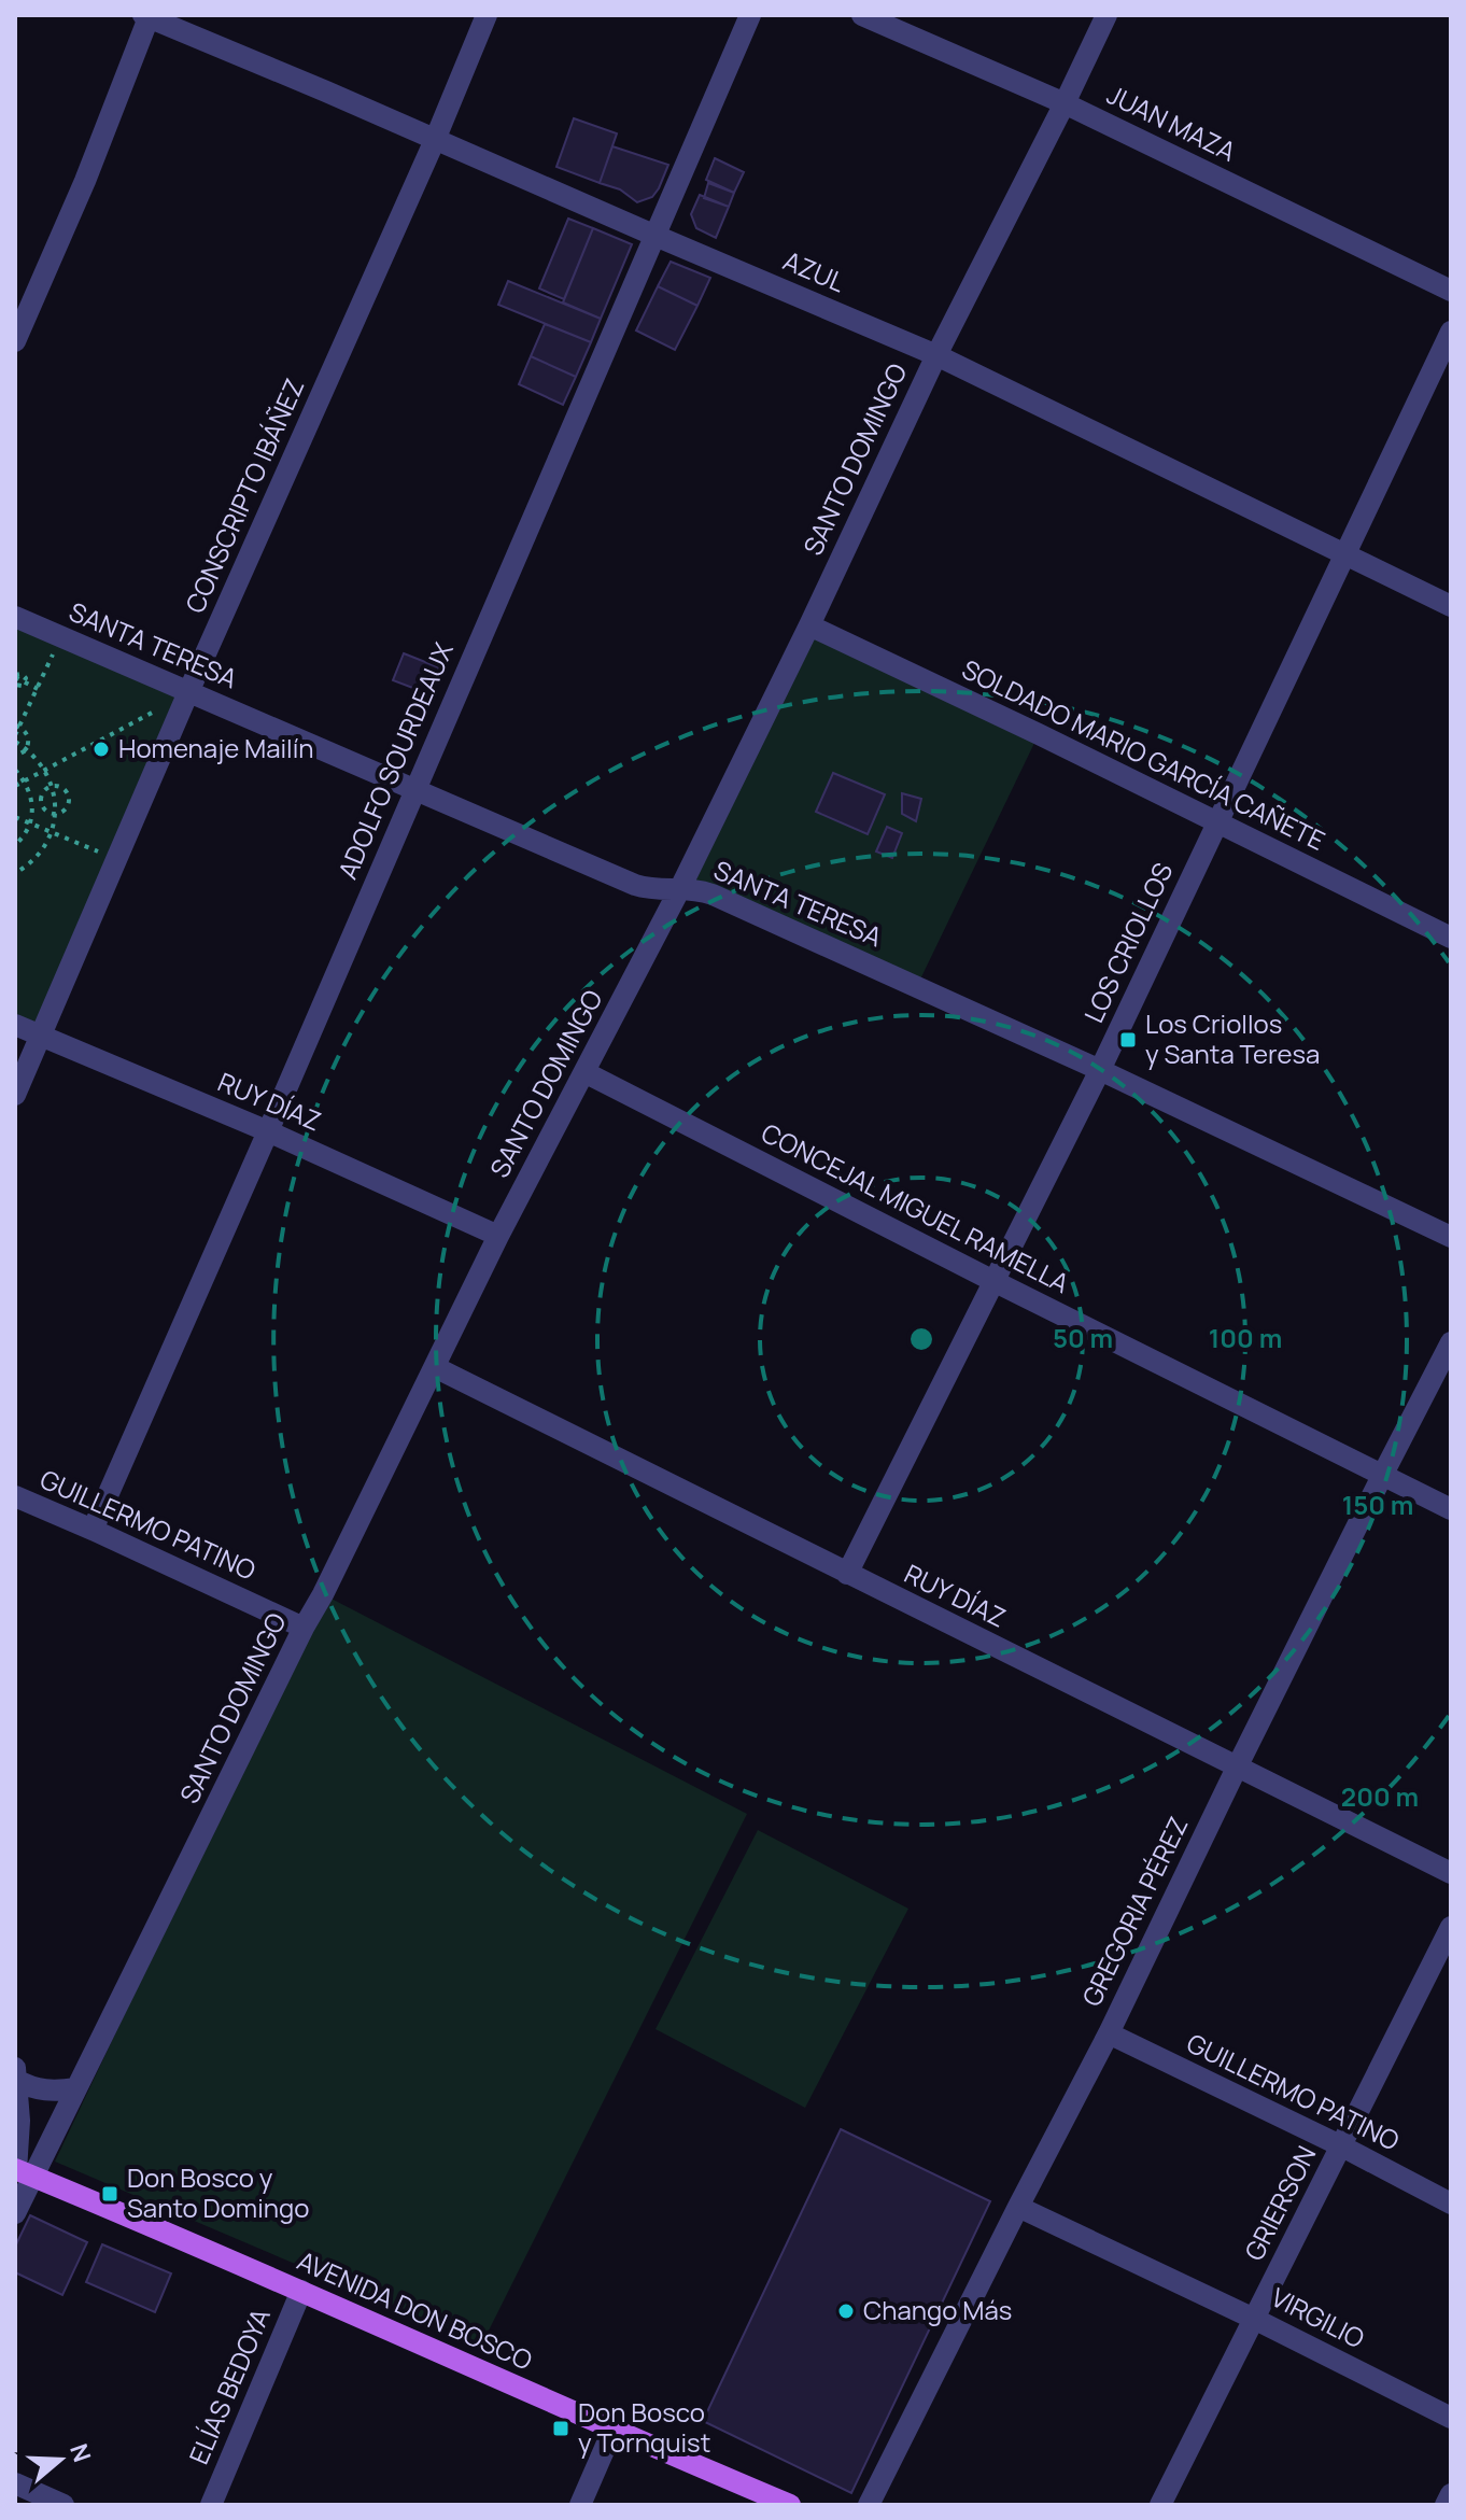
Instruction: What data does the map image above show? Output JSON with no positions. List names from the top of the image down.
{
  "streets": {
    "main road": ["AVENIDA DON BOSCO"],
    "street": [
      "JUAN MAZA",
      "AZUL",
      "SANTO DOMINGO",
      "CONSCRIPTO IBÁÑEZ",
      "SANTA TERESA",
      "SOLDADO MARIO GARCÍA CAÑETE",
      "ADOLFO SOURDEAUX",
      "LOS CRIOLLOS",
      "RUY DÍAZ",
      "CONCEJAL MIGUEL RAMELLA",
      "GUILLERMO PATINO",
      "GREGORIA PÉREZ",
      "GRIERSON",
      "VIRGILIO",
      "ELÍAS BEDOYA"
    ]
  },
  "crossings": [
    ["JUAN MAZA", "SANTO DOMINGO"],
    ["AZUL", "SANTO DOMINGO"],
    ["AZUL", "CONSCRIPTO IBÁÑEZ"],
    ["AZUL", "ADOLFO SOURDEAUX"],
    ["AZUL", "LOS CRIOLLOS"],
    ["SANTO DOMINGO", "SANTA TERESA"],
    ["SANTO DOMINGO", "SOLDADO MARIO GARCÍA CAÑETE"],
    ["SANTO DOMINGO", "RUY DÍAZ"],
    ["SANTO DOMINGO", "CONCEJAL MIGUEL RAMELLA"],
    ["SANTO DOMINGO", "GUILLERMO PATINO"],
    ["SANTO DOMINGO", "AVENIDA DON BOSCO"],
    ["CONSCRIPTO IBÁÑEZ", "SANTA TERESA"],
    ["CONSCRIPTO IBÁÑEZ", "RUY DÍAZ"],
    ["SANTA TERESA", "ADOLFO SOURDEAUX"],
    ["SANTA TERESA", "LOS CRIOLLOS"],
    ["SOLDADO MARIO GARCÍA CAÑETE", "LOS CRIOLLOS"],
    ["ADOLFO SOURDEAUX", "RUY DÍAZ"],
    ["ADOLFO SOURDEAUX", "GUILLERMO PATINO"],
    ["LOS CRIOLLOS", "RUY DÍAZ"],
    ["LOS CRIOLLOS", "CONCEJAL MIGUEL RAMELLA"],
    ["RUY DÍAZ", "GREGORIA PÉREZ"],
    ["CONCEJAL MIGUEL RAMELLA", "GREGORIA PÉREZ"],
    ["GUILLERMO PATINO", "GREGORIA PÉREZ"],
    ["GUILLERMO PATINO", "GRIERSON"],
    ["GREGORIA PÉREZ", "VIRGILIO"],
    ["GRIERSON", "VIRGILIO"],
    ["AVENIDA DON BOSCO", "ELÍAS BEDOYA"]
  ],
  "places": {
    "other": ["Homenaje Mailín", "Chango Más"],
    "transit": ["Los Criollos y Santa Teresa", "Don Bosco y Santo Domingo", "Don Bosco y Tornquist"]
  },
  "north": "right",
  "rings": [
    "50 m",
    "100 m",
    "150 m",
    "200 m"
  ]
}
